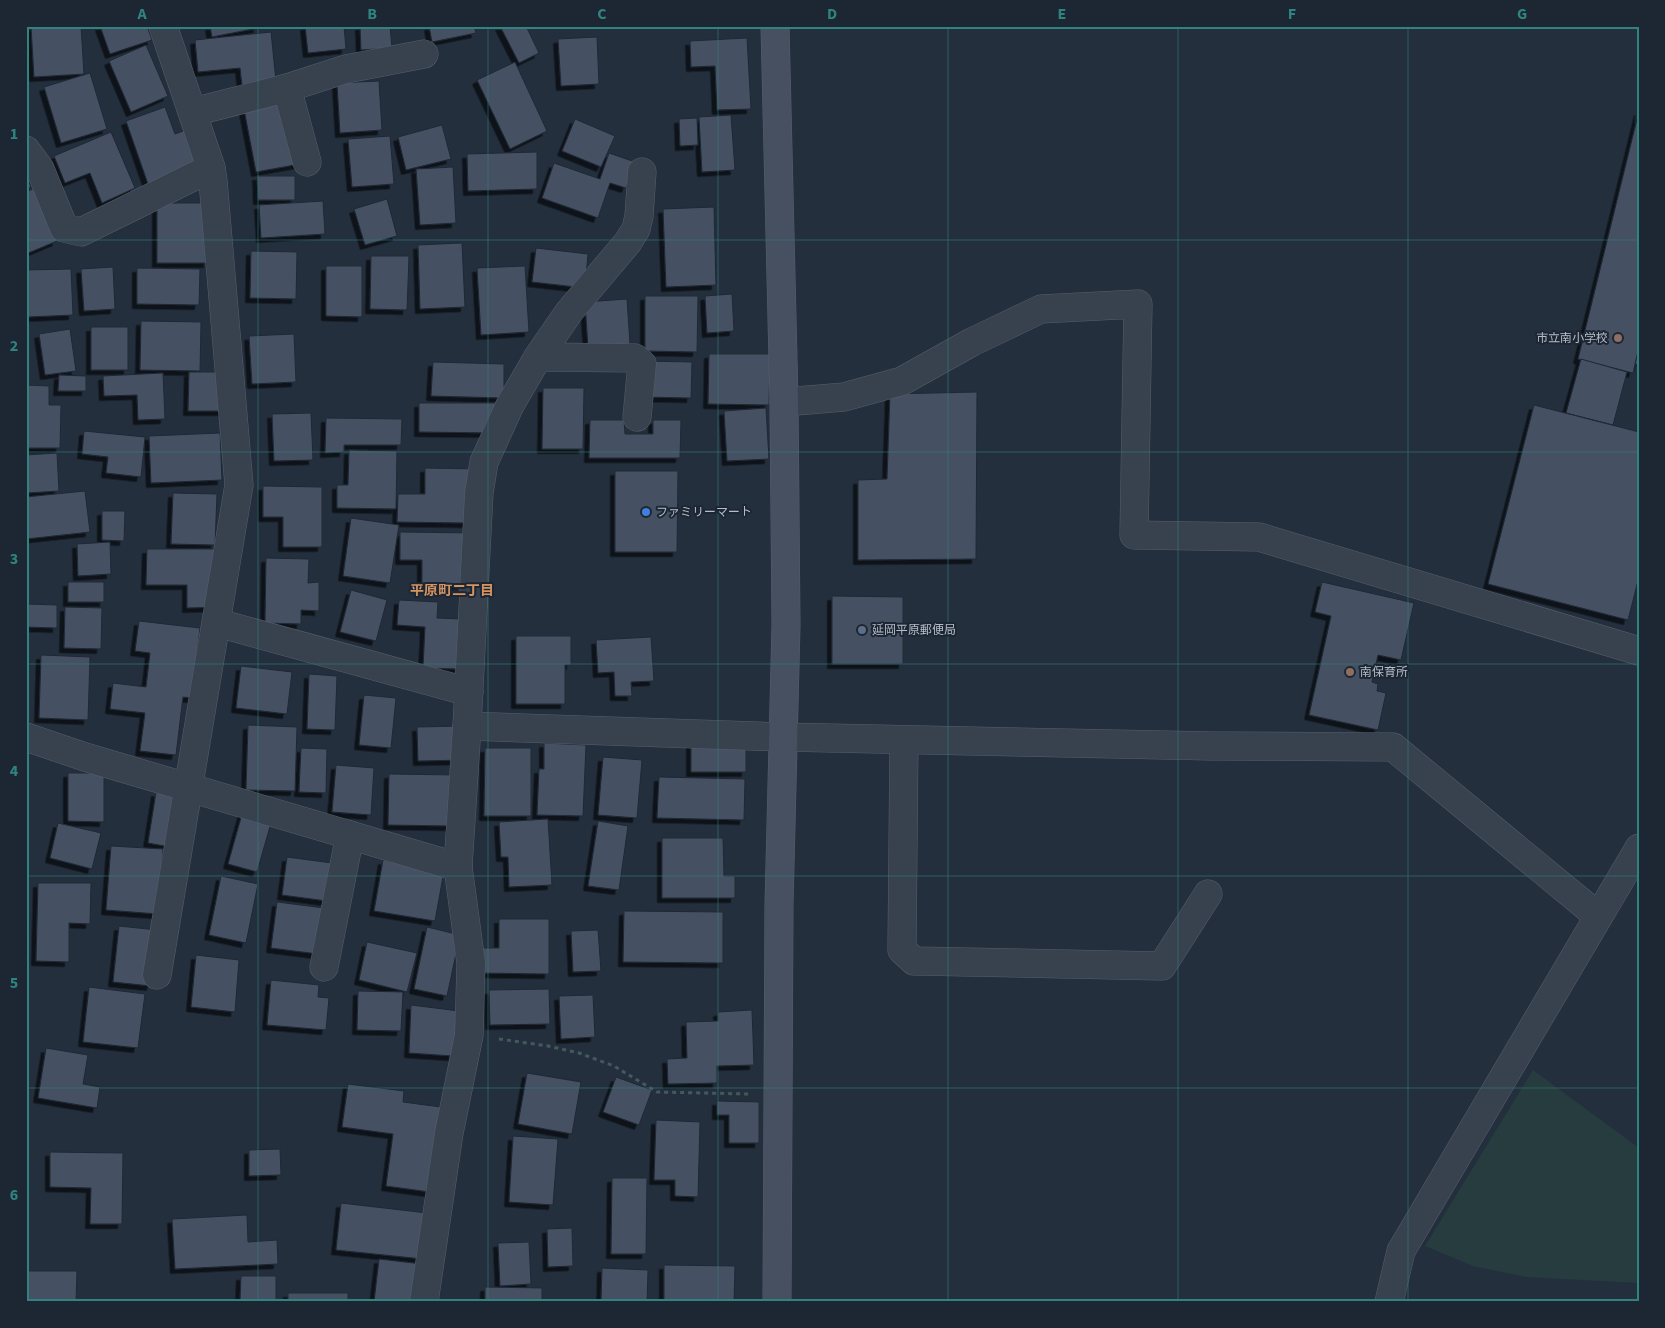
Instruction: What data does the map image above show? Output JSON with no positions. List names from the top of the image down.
{
  "districts": ["平原町二丁目"],
  "places": [
    "市立南小学校",
    "ファミリーマート",
    "延岡平原郵便局",
    "南保育所"
  ],
  "grid": {
    "columns": [
      "A",
      "B",
      "C",
      "D",
      "E",
      "F",
      "G"
    ],
    "rows": [
      "1",
      "2",
      "3",
      "4",
      "5",
      "6"
    ]
  }
}
